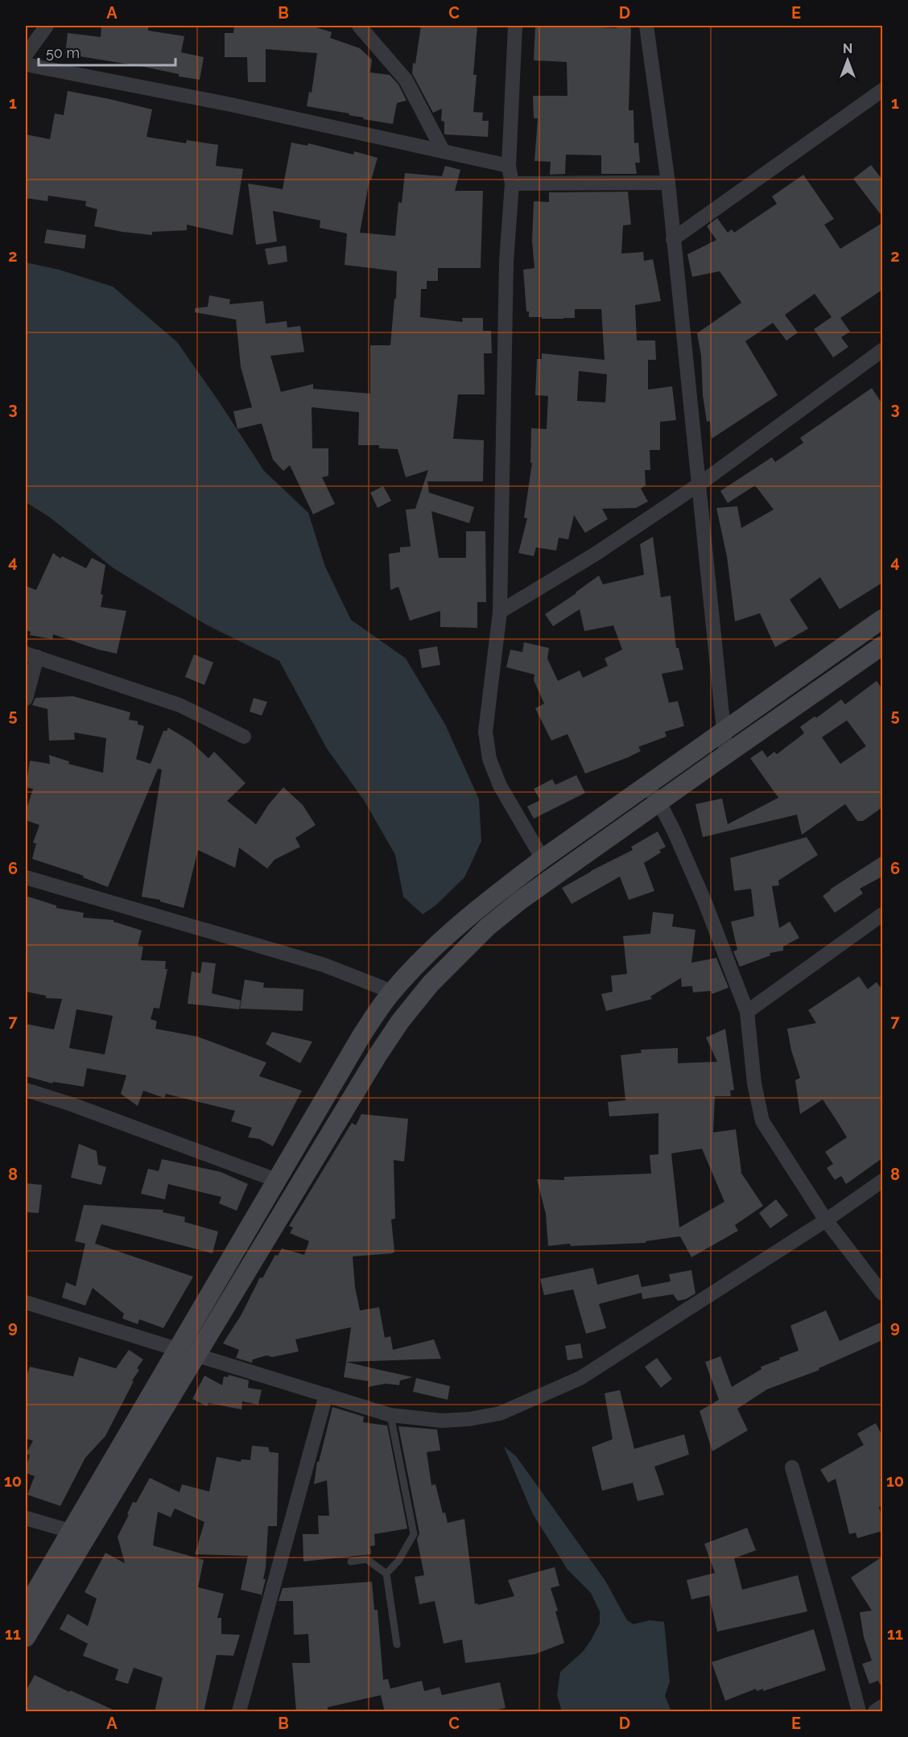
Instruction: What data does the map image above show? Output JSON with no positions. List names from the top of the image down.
{
  "scale_bar": "50 m",
  "north": "top",
  "grid": {
    "columns": [
      "A",
      "B",
      "C",
      "D",
      "E"
    ],
    "rows": [
      "1",
      "2",
      "3",
      "4",
      "5",
      "6",
      "7",
      "8",
      "9",
      "10",
      "11"
    ]
  }
}
